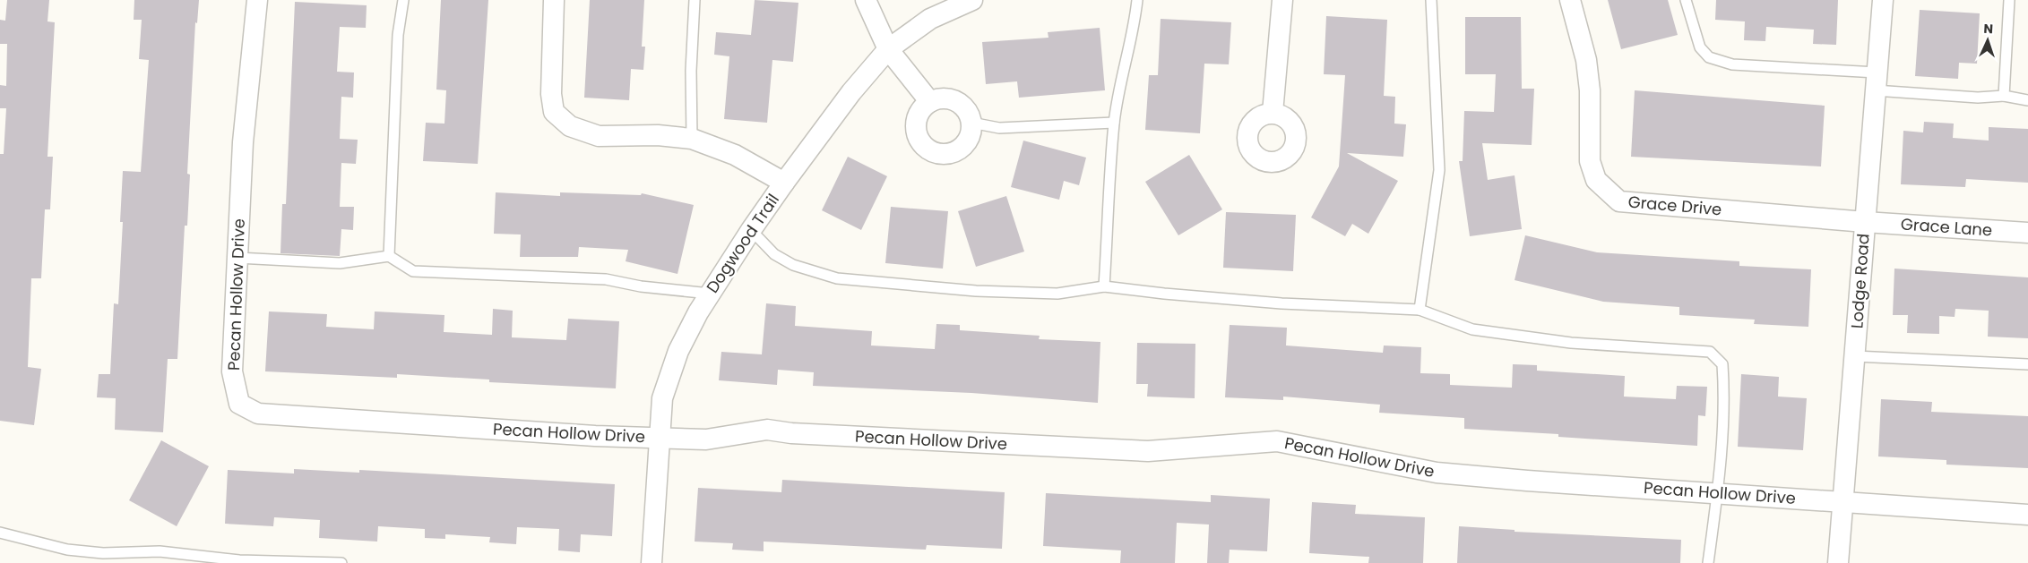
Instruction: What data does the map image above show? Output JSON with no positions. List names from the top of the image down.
{
  "streets": {
    "street": [
      "Grace Drive",
      "Grace Lane",
      "Dogwood Trail",
      "Lodge Road",
      "Pecan Hollow Drive"
    ]
  },
  "crossings": [
    ["Grace Drive", "Grace Lane"],
    ["Grace Drive", "Lodge Road"],
    ["Grace Lane", "Lodge Road"],
    ["Dogwood Trail", "Pecan Hollow Drive"],
    ["Lodge Road", "Pecan Hollow Drive"]
  ],
  "north": "top"
}
